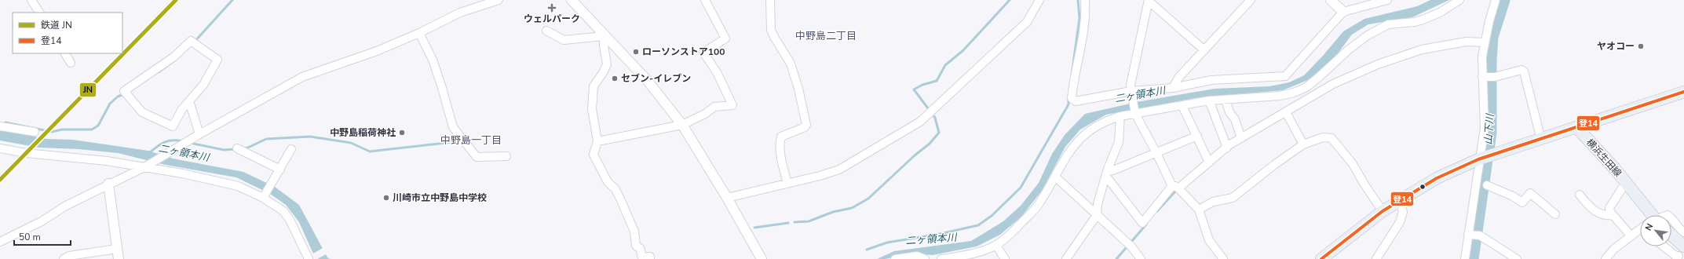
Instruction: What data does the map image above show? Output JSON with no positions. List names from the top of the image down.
{
  "streets": {
    "main road": ["横浜生田線"]
  },
  "districts": ["中野島二丁目", "中野島一丁目"],
  "water": ["二ヶ領本川", "山下川"],
  "places": {
    "health": ["ウェルパーク"],
    "other": [
      "ヤオコー",
      "ローソンストア100",
      "セブン-イレブン",
      "中野島稲荷神社",
      "川崎市立中野島中学校"
    ]
  },
  "lines": ["rail line JN", "transit line 登14"],
  "legend": ["鉄道 JN", "登14"],
  "scale_bar": "50 m",
  "north": "top left"
}
